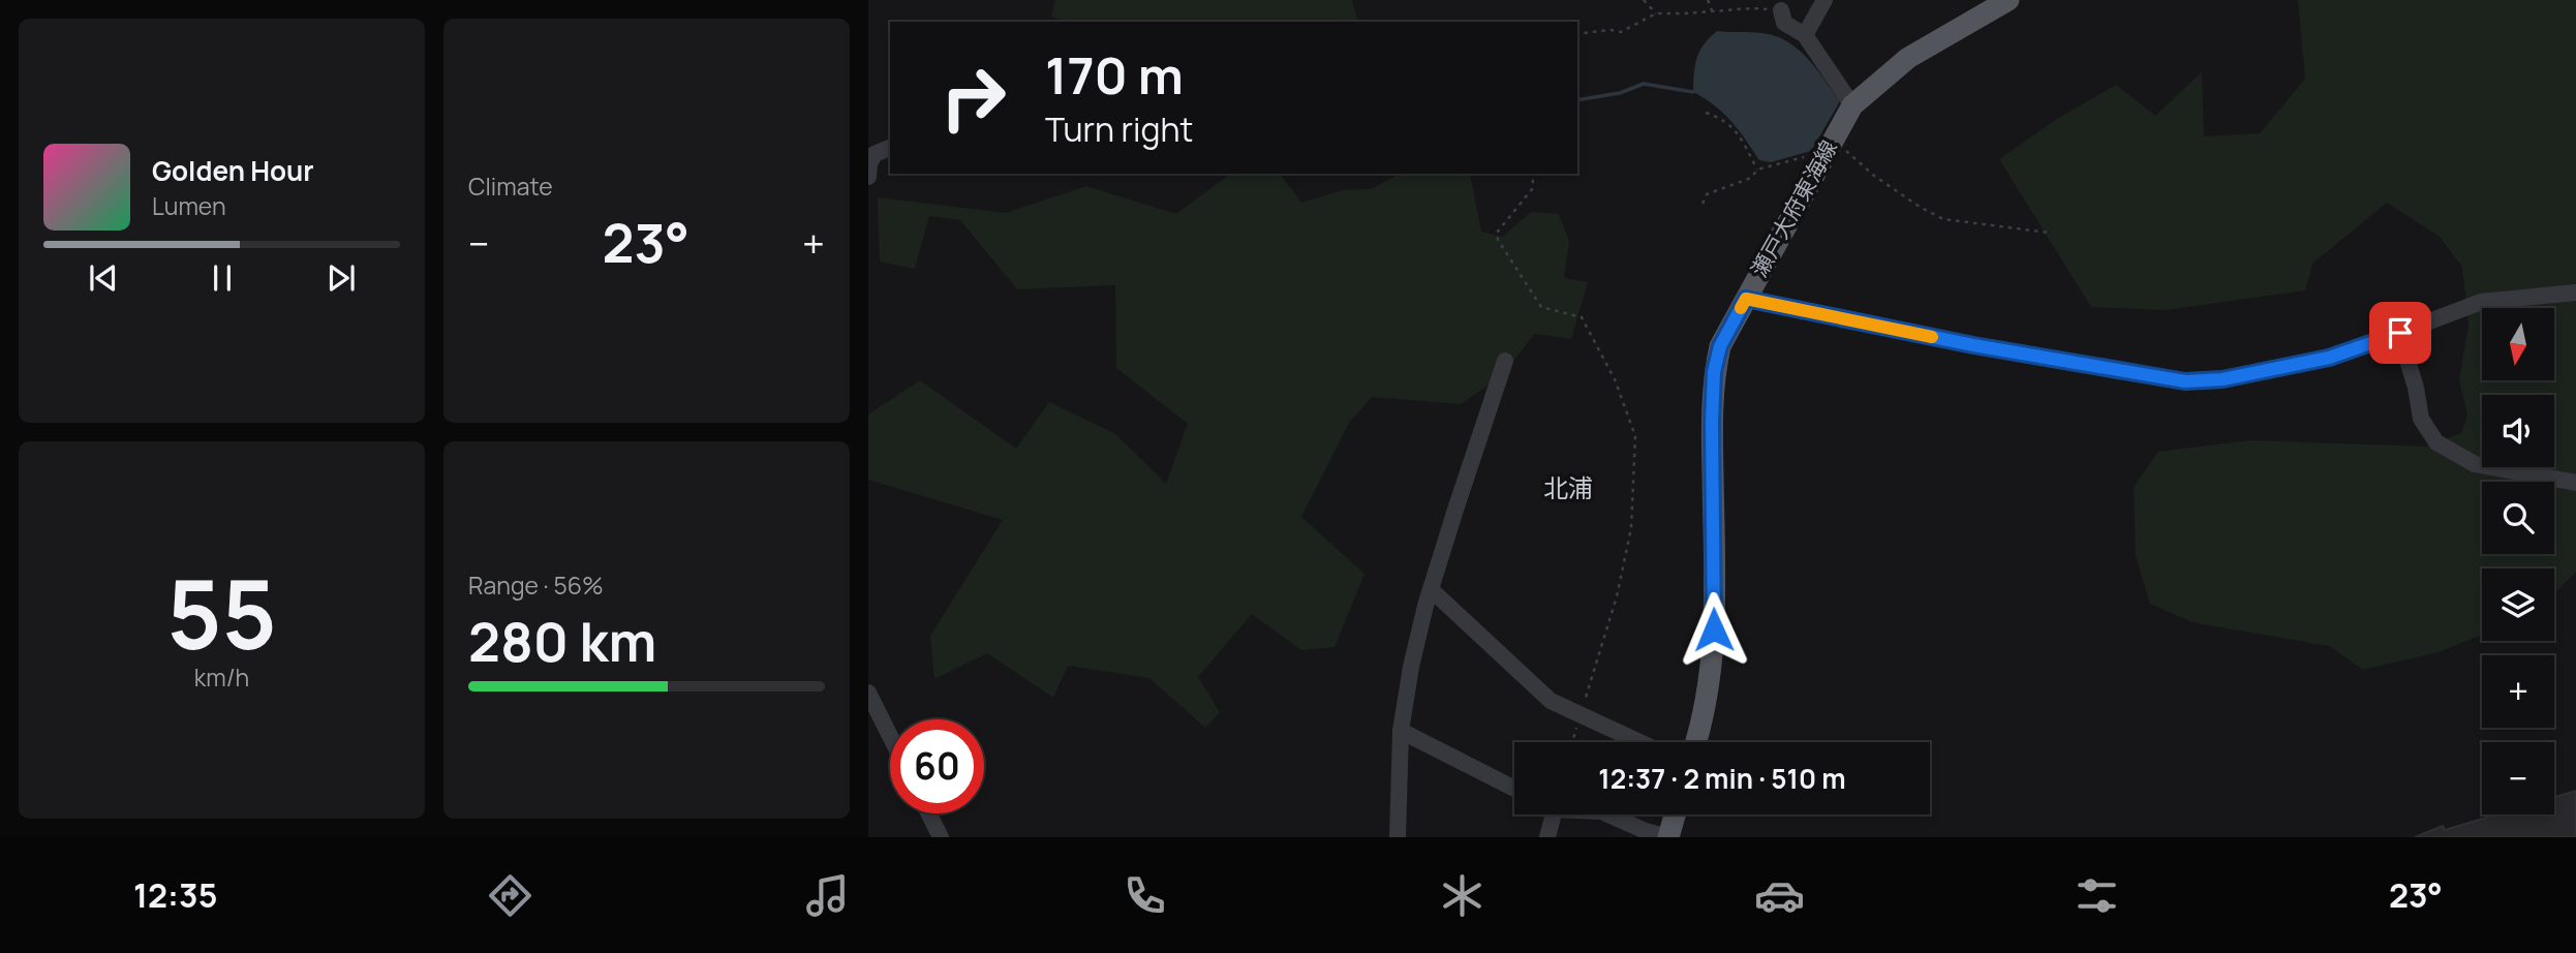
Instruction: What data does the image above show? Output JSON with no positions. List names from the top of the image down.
{
  "streets": {
    "main road": ["瀬戸大府東海線"]
  },
  "districts": ["北浦"],
  "north": "bottom",
  "page": {
    "tile": [
      "Climate",
      ["55", "km/h"],
      ["Range · 56%", "280 km"]
    ],
    "turn": ["170 m", "Turn right"],
    "song": ["Golden Hour", "Lumen"],
    "heat": ["−", "23°", "+"],
    "map_buttons": ["+", "−"],
    "limit": "60",
    "trip": "12:37 · 2 min · 510 m",
    "tabs": ["12:35", "23°"]
  }
}
